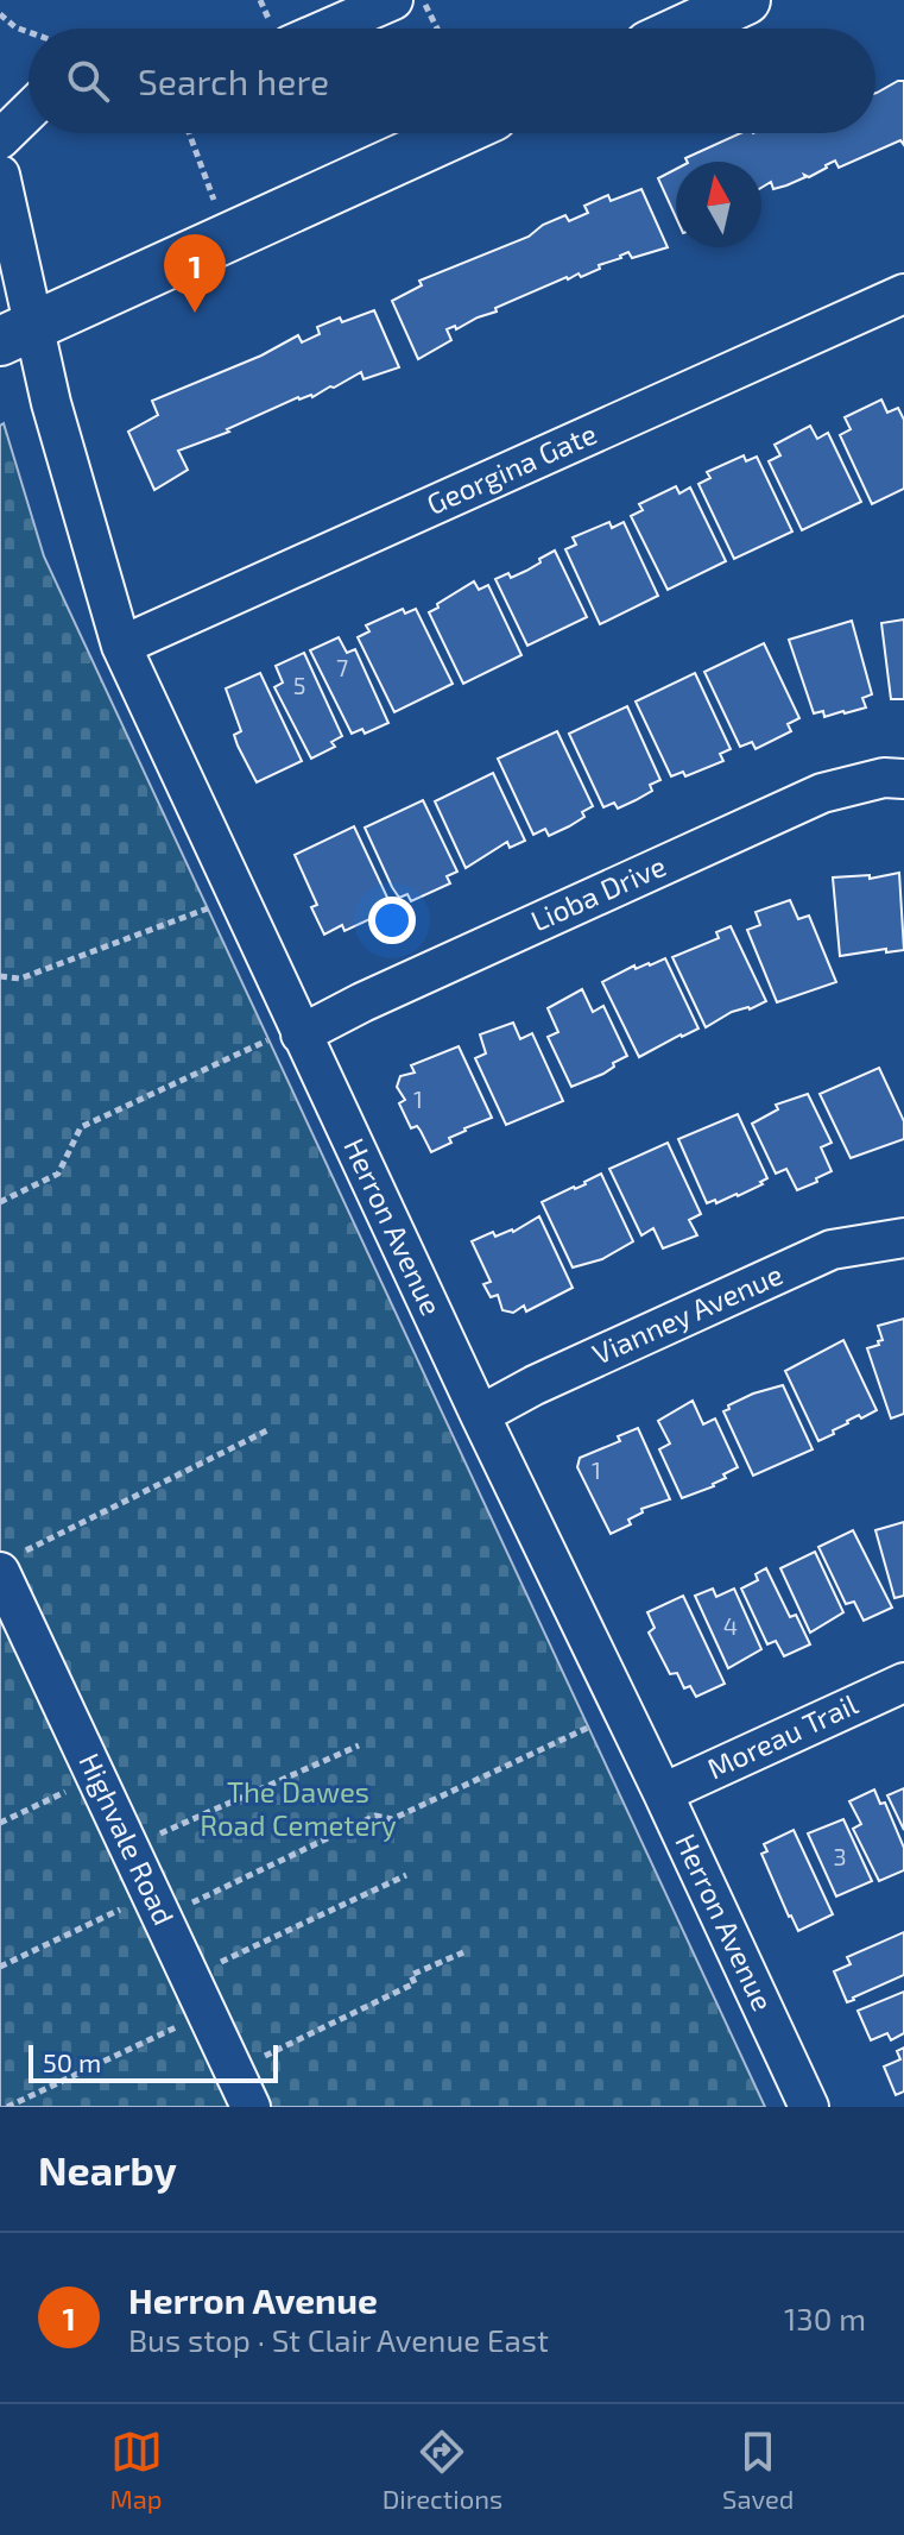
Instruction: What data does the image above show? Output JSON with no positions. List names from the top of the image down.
{
  "streets": {
    "street": [
      "Georgina Gate",
      "Lioba Drive",
      "Herron Avenue",
      "Vianney Avenue",
      "Moreau Trail",
      "Highvale Road"
    ]
  },
  "crossings": [
    ["Georgina Gate", "Herron Avenue"],
    ["Lioba Drive", "Herron Avenue"],
    ["Herron Avenue", "Vianney Avenue"],
    ["Herron Avenue", "Moreau Trail"]
  ],
  "parks": ["The Dawes Road Cemetery"],
  "house_numbers": [
    "7",
    "5",
    "1",
    "1",
    "4",
    "3"
  ],
  "scale_bar": "50 m",
  "north": "top",
  "page": {
    "search": "Search here",
    "pins": "1",
    "scale": "50 m",
    "heading": "Nearby",
    "list": [
      {
        "mark": "1",
        "name": "Herron Avenue",
        "note": "Bus stop · St Clair Avenue East",
        "value": "130 m"
      }
    ],
    "nav": ["Map", "Directions", "Saved"]
  }
}
